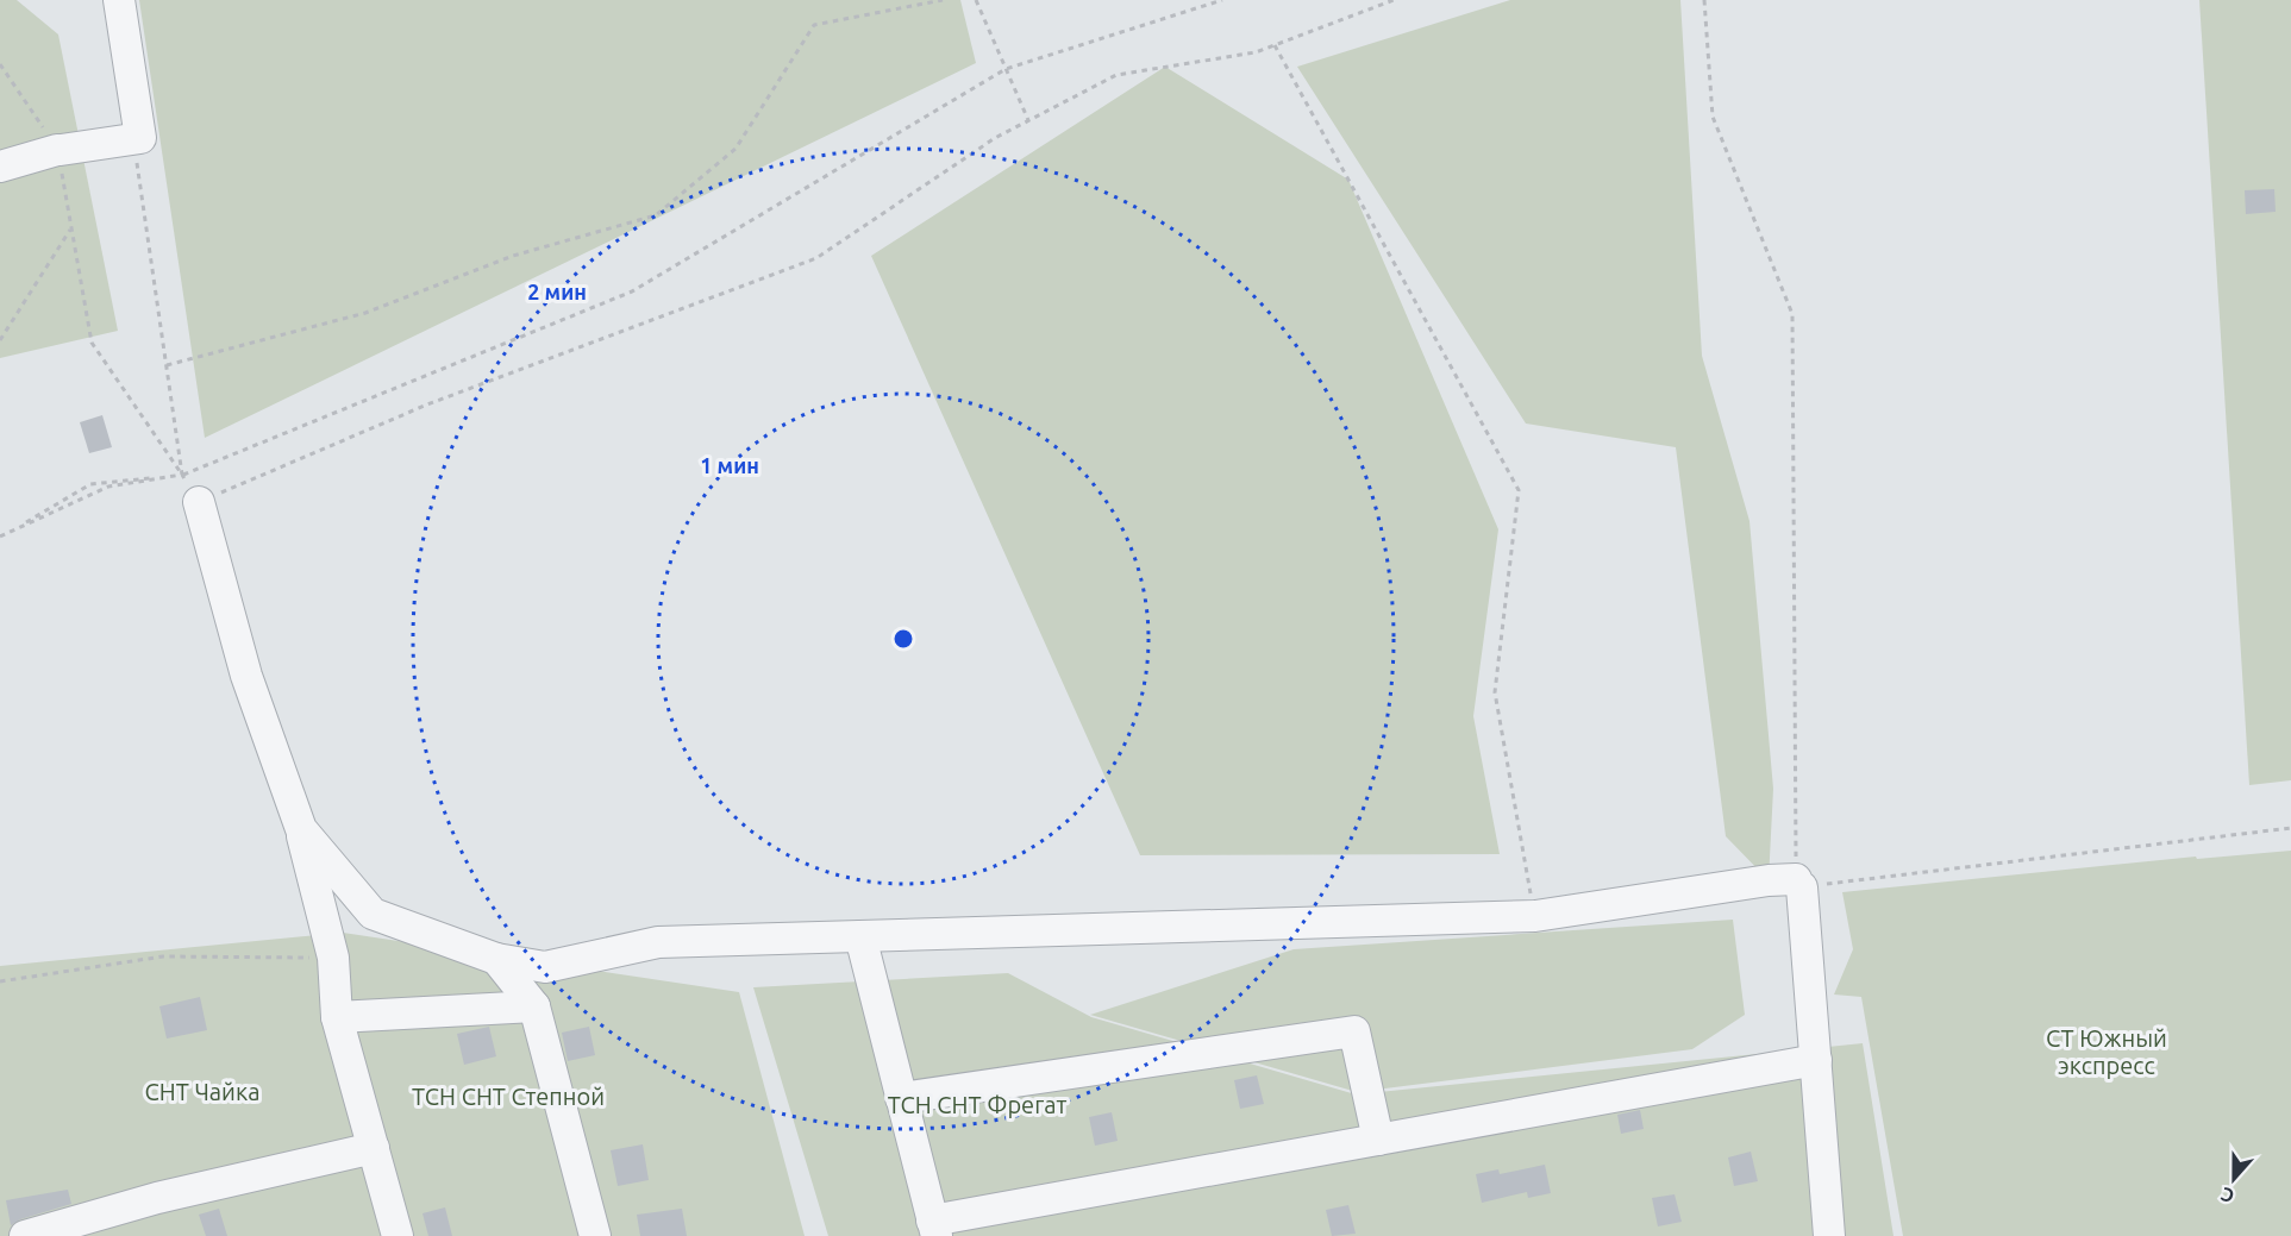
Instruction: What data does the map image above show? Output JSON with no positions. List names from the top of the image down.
{
  "parks": [
    "СТ Южный экспресс",
    "СНТ Чайка",
    "ТСН СНТ Степной",
    "ТСН СНТ Фрегат"
  ],
  "north": "bottom",
  "rings": ["2 мин", "1 мин"]
}
